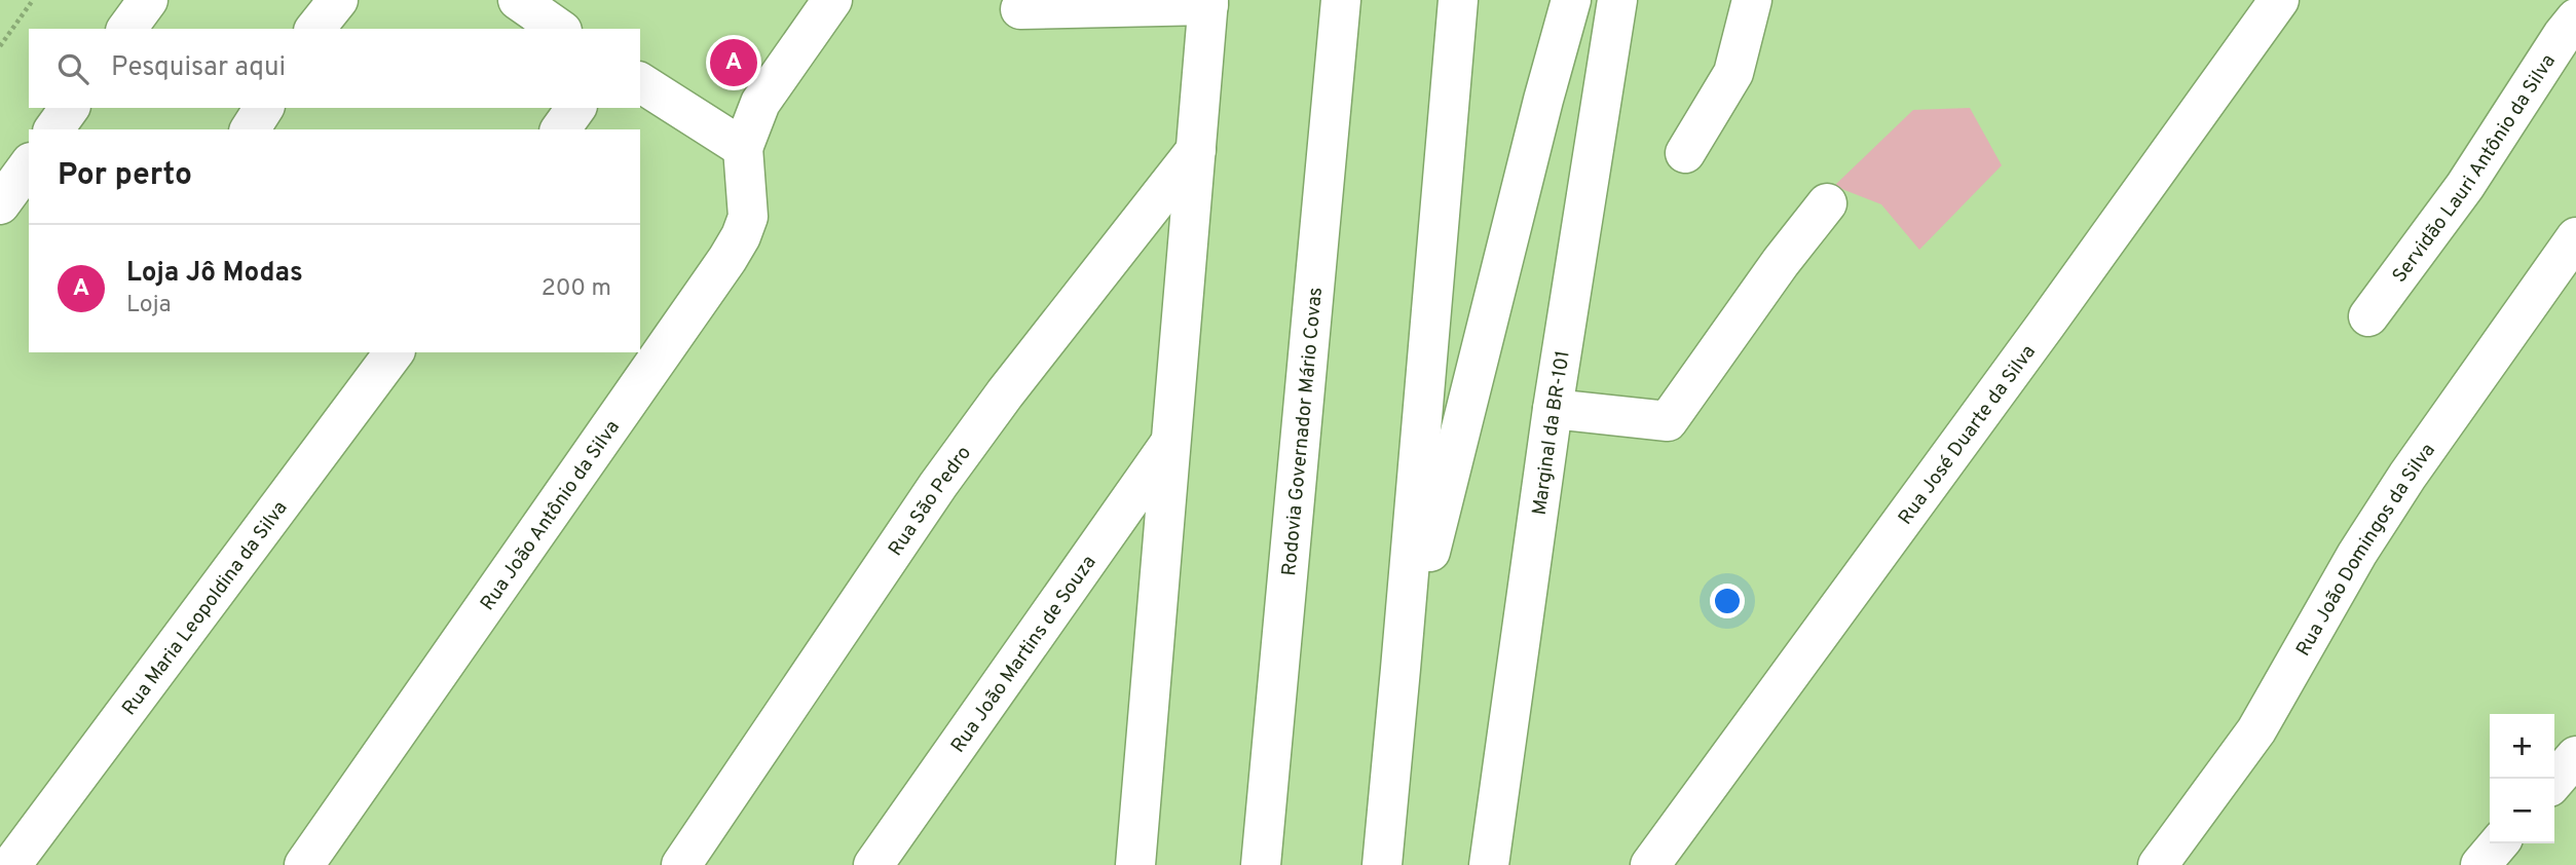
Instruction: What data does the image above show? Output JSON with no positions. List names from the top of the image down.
{
  "streets": {
    "main road": [
      "Servidão Lauri Antônio da Silva",
      "Marginal da BR-101",
      "Rodovia Governador Mário Covas",
      "Rua José Duarte da Silva",
      "Rua São Pedro",
      "Rua João Antônio da Silva",
      "Rua João Domingos da Silva",
      "Rua Maria Leopoldina da Silva",
      "Rua João Martins de Souza"
    ]
  },
  "page": {
    "search": "Pesquisar aqui",
    "pins": "A",
    "heading": "Por perto",
    "list": [
      {
        "mark": "A",
        "name": "Loja Jô Modas",
        "note": "Loja",
        "value": "200 m"
      }
    ],
    "map_buttons": ["+", "−"]
  }
}
